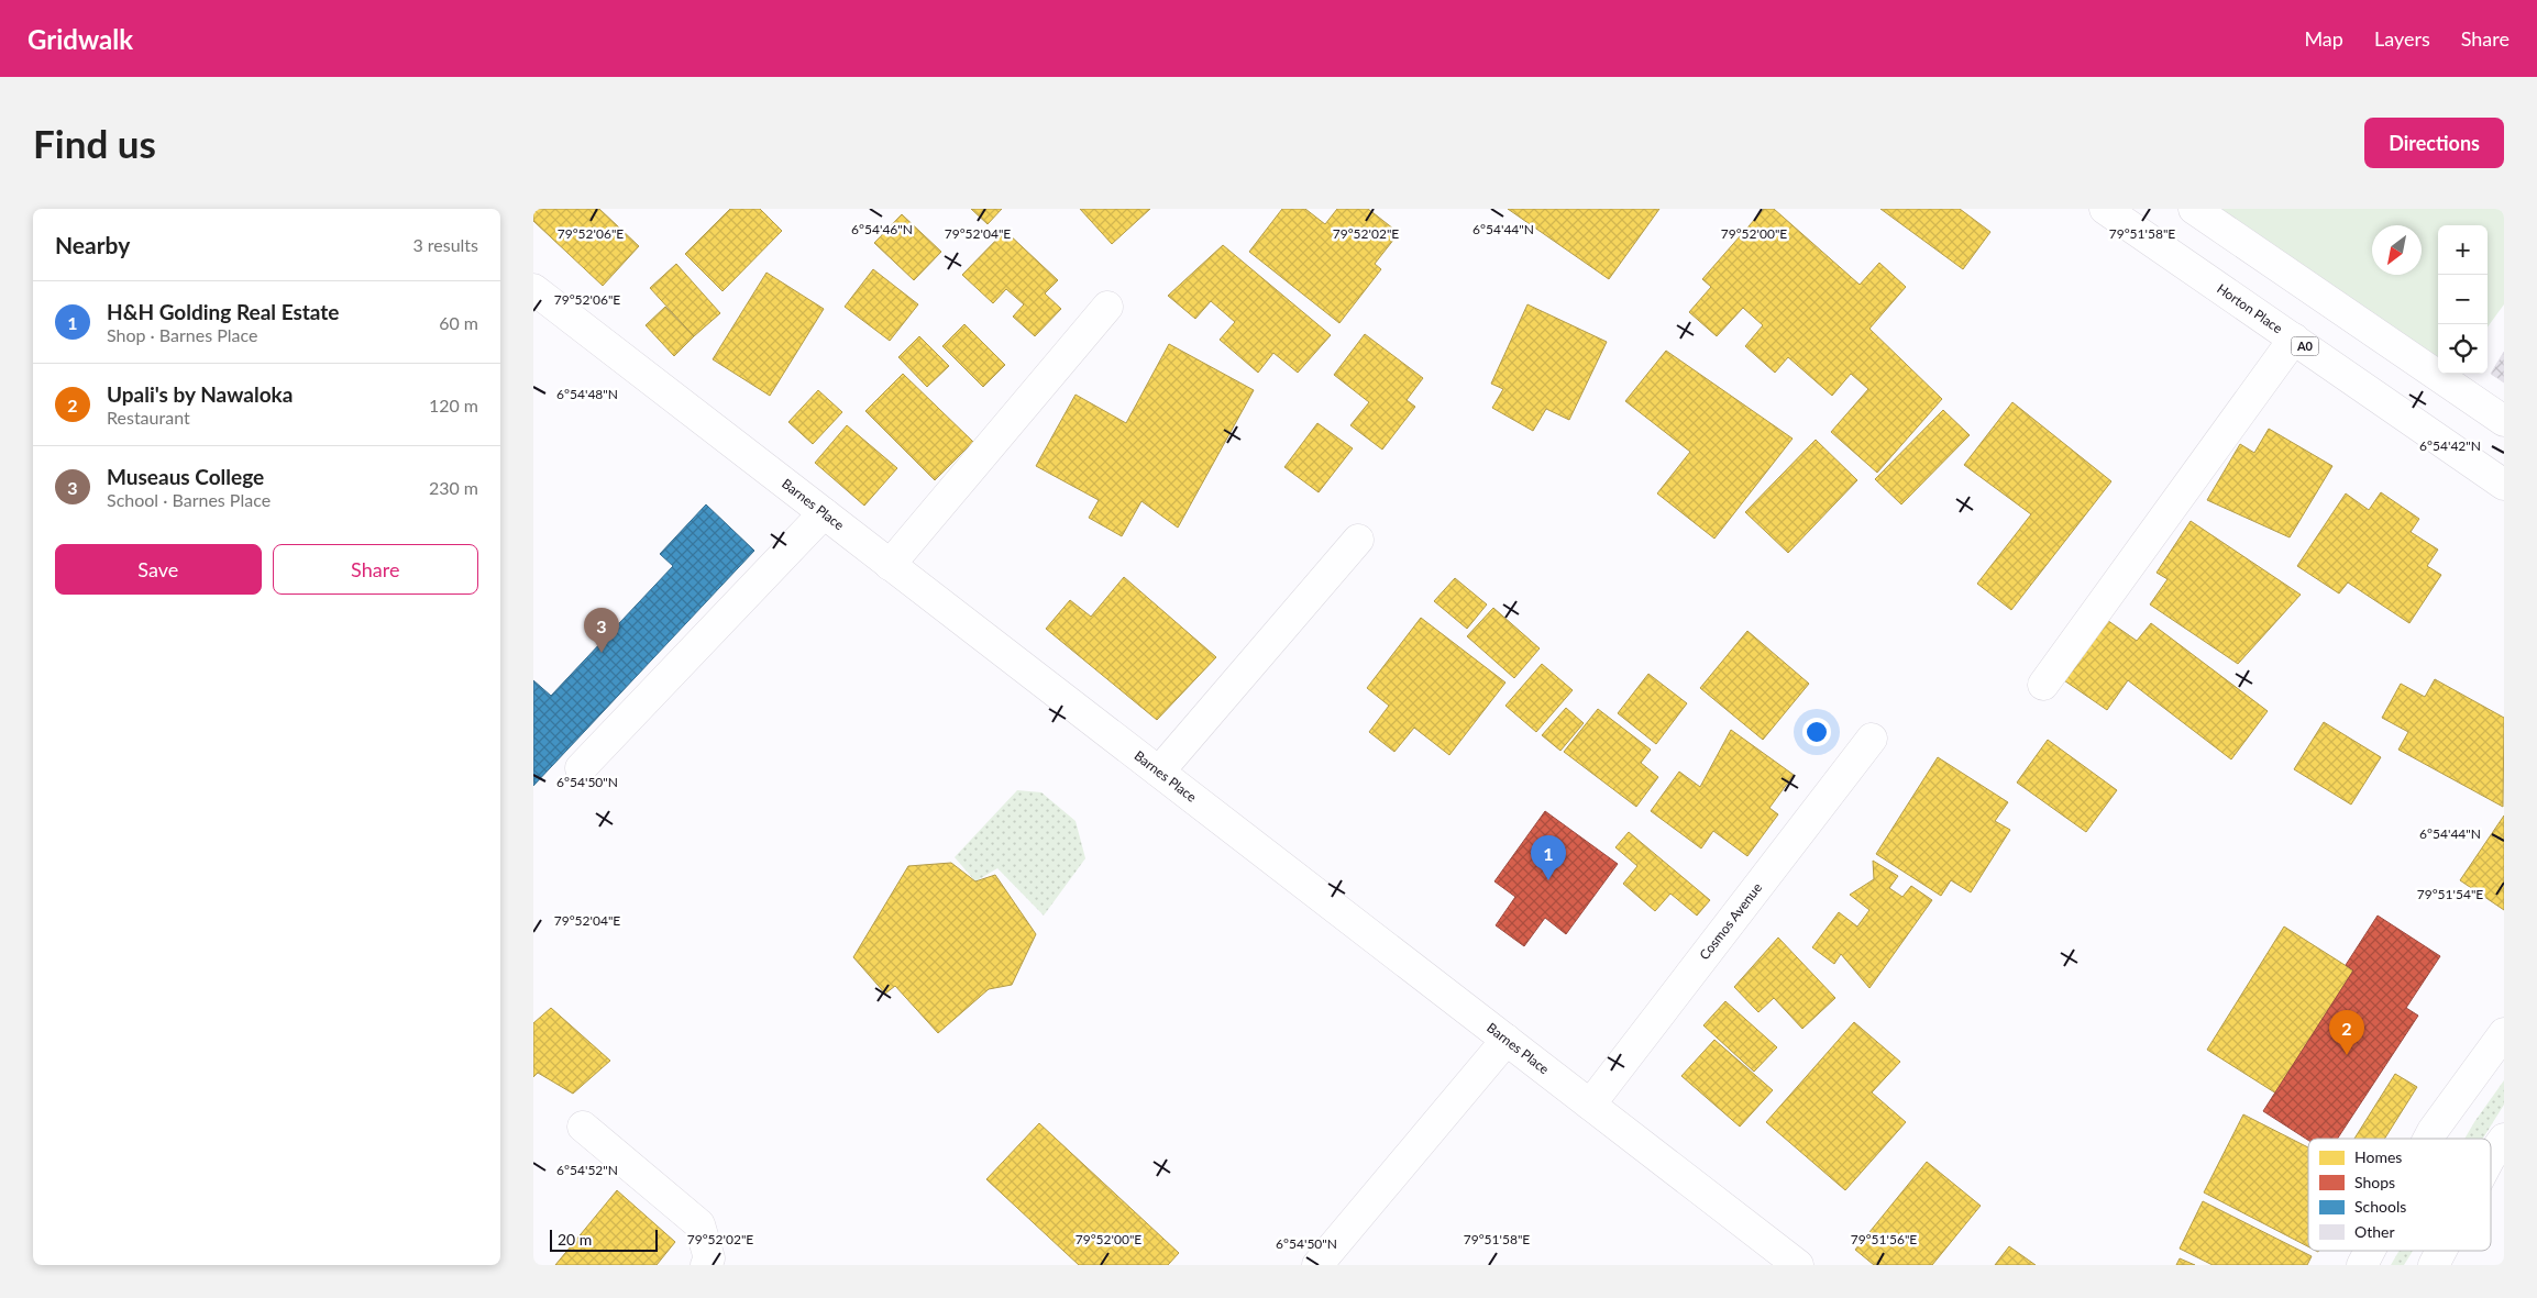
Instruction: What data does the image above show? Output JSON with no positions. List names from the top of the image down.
{
  "streets": {
    "main road": [
      "Horton Place",
      "A0",
      "Barnes Place",
      "Cosmos Avenue"
    ]
  },
  "crossings": [
    ["Barnes Place", "Cosmos Avenue"]
  ],
  "legend": [
    "Homes",
    "Shops",
    "Schools",
    "Other"
  ],
  "scale_bar": "20 m",
  "north": "bottom left",
  "page": {
    "header": "Gridwalk",
    "nav": ["Map", "Layers", "Share"],
    "buttons": [
      "Directions",
      ["Save", "Share"]
    ],
    "title": "Find us",
    "heading": ["Nearby", "3 results"],
    "map_buttons": ["+", "−"],
    "list": [
      {
        "mark": "1",
        "name": "H&H Golding Real Estate",
        "note": "Shop · Barnes Place",
        "value": "60 m"
      },
      {
        "mark": "2",
        "name": "Upali's by Nawaloka",
        "note": "Restaurant",
        "value": "120 m"
      },
      {
        "mark": "3",
        "name": "Museaus College",
        "note": "School · Barnes Place",
        "value": "230 m"
      }
    ],
    "pins": ["3", "1", "2"],
    "scale": "20 m"
  },
  "coordinates": [
    "6°54'46\"N",
    "6°54'44\"N",
    "79°52'06\"E",
    "79°52'04\"E",
    "79°52'02\"E",
    "79°52'00\"E",
    "79°51'58\"E",
    "6°54'48\"N",
    "6°54'42\"N",
    "6°54'50\"N",
    "79°51'54\"E",
    "6°54'52\"N",
    "79°51'56\"E"
  ]
}
